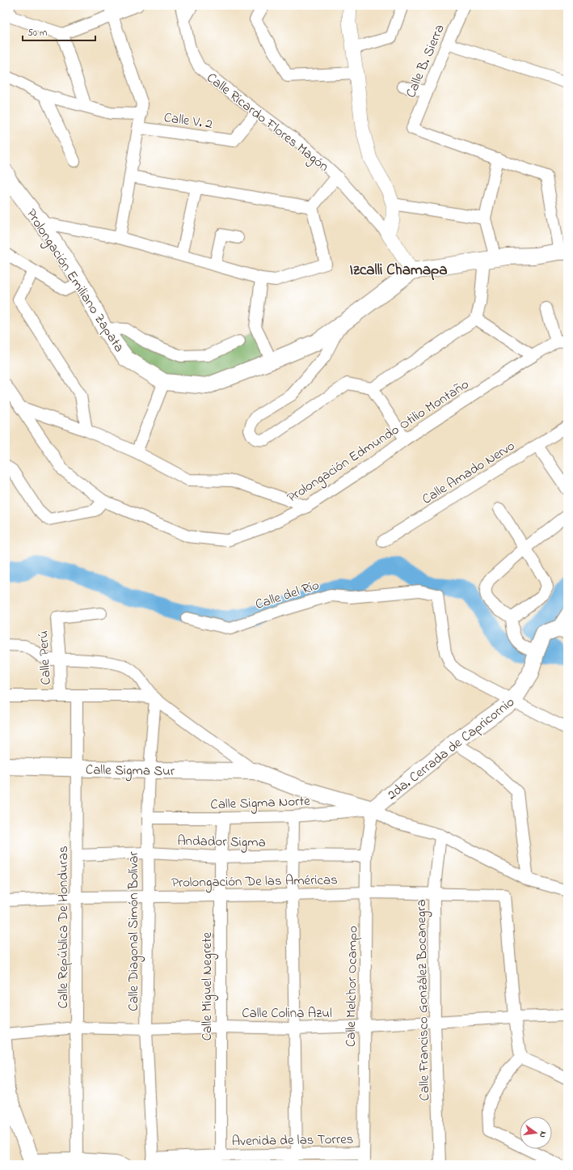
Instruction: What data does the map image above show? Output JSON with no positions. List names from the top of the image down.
{
  "streets": {
    "main road": ["Prolongación Emiliano Zapata", "2da. Cerrada de Capricornio", "Calle Sigma Sur"],
    "street": [
      "Calle B. Sierra",
      "Calle V. 2",
      "Calle Ricardo Flores Magón",
      "Prolongación Edmundo Otilio Montaño",
      "Calle Amado Nervo",
      "Calle del Río",
      "Calle Perú",
      "Calle Sigma Norte",
      "Andador Sigma",
      "Prolongación De las Américas",
      "Calle República De Honduras",
      "Calle Diagonal Simón Bolívar",
      "Calle Miguel Negrete",
      "Calle Melchor Ocampo",
      "Calle Francisco González Bocanegra",
      "Calle Colina Azul",
      "Avenida de las Torres"
    ]
  },
  "crossings": [
    ["Calle V. 2", "Calle Ricardo Flores Magón"],
    ["Calle Ricardo Flores Magón", "Prolongación Emiliano Zapata"],
    ["Calle del Río", "2da. Cerrada de Capricornio"],
    ["2da. Cerrada de Capricornio", "Calle Sigma Norte"],
    ["2da. Cerrada de Capricornio", "Calle Melchor Ocampo"],
    ["Calle Sigma Sur", "Calle República De Honduras"],
    ["Calle Sigma Sur", "Calle Diagonal Simón Bolívar"],
    ["Calle Sigma Norte", "Calle Diagonal Simón Bolívar"],
    ["Calle Sigma Norte", "Calle Miguel Negrete"],
    ["Calle Sigma Norte", "Calle Melchor Ocampo"],
    ["Andador Sigma", "Calle República De Honduras"],
    ["Andador Sigma", "Calle Diagonal Simón Bolívar"],
    ["Andador Sigma", "Calle Miguel Negrete"],
    ["Andador Sigma", "Calle Melchor Ocampo"],
    ["Prolongación De las Américas", "Calle República De Honduras"],
    ["Prolongación De las Américas", "Calle Diagonal Simón Bolívar"],
    ["Prolongación De las Américas", "Calle Miguel Negrete"],
    ["Prolongación De las Américas", "Calle Melchor Ocampo"],
    ["Prolongación De las Américas", "Calle Francisco González Bocanegra"],
    ["Prolongación De las Américas", "Calle Colina Azul"],
    ["Calle República De Honduras", "Calle Colina Azul"],
    ["Calle Diagonal Simón Bolívar", "Calle Colina Azul"],
    ["Calle Diagonal Simón Bolívar", "Avenida de las Torres"],
    ["Calle Miguel Negrete", "Calle Colina Azul"],
    ["Calle Miguel Negrete", "Avenida de las Torres"],
    ["Calle Melchor Ocampo", "Calle Colina Azul"],
    ["Calle Melchor Ocampo", "Avenida de las Torres"],
    ["Calle Francisco González Bocanegra", "Calle Colina Azul"]
  ],
  "districts": ["Izcalli Chamapa"],
  "scale_bar": "50 m",
  "north": "right"
}
